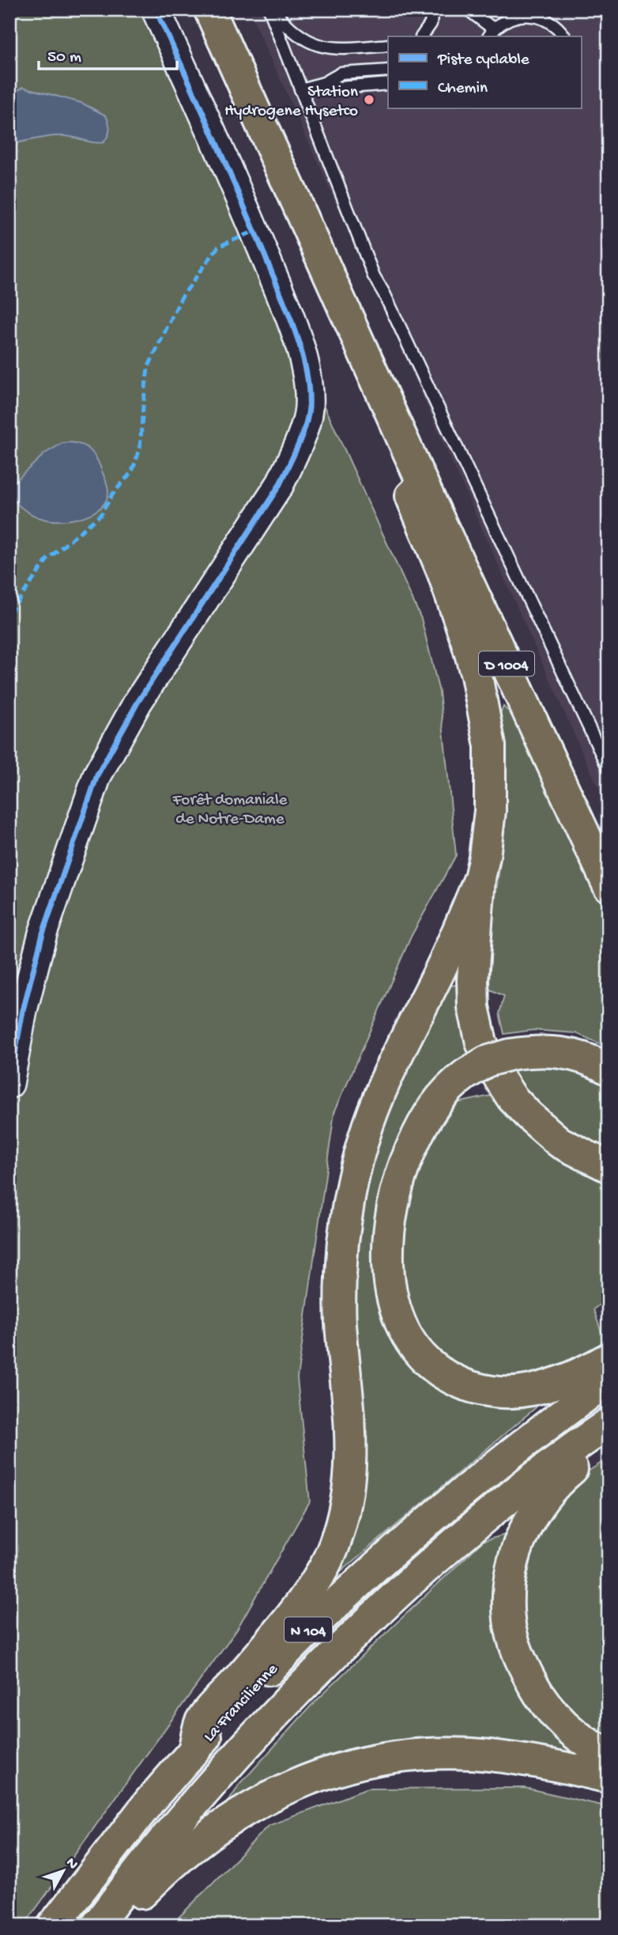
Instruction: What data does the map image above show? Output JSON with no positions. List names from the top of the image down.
{
  "streets": {
    "main road": ["D 1004", "N 104", "La Francilienne"]
  },
  "parks": ["Forêt domaniale de Notre-Dame"],
  "places": ["Station Hydrogene Hysetco"],
  "legend": ["Piste cyclable", "Chemin"],
  "scale_bar": "50 m",
  "north": "top right"
}
